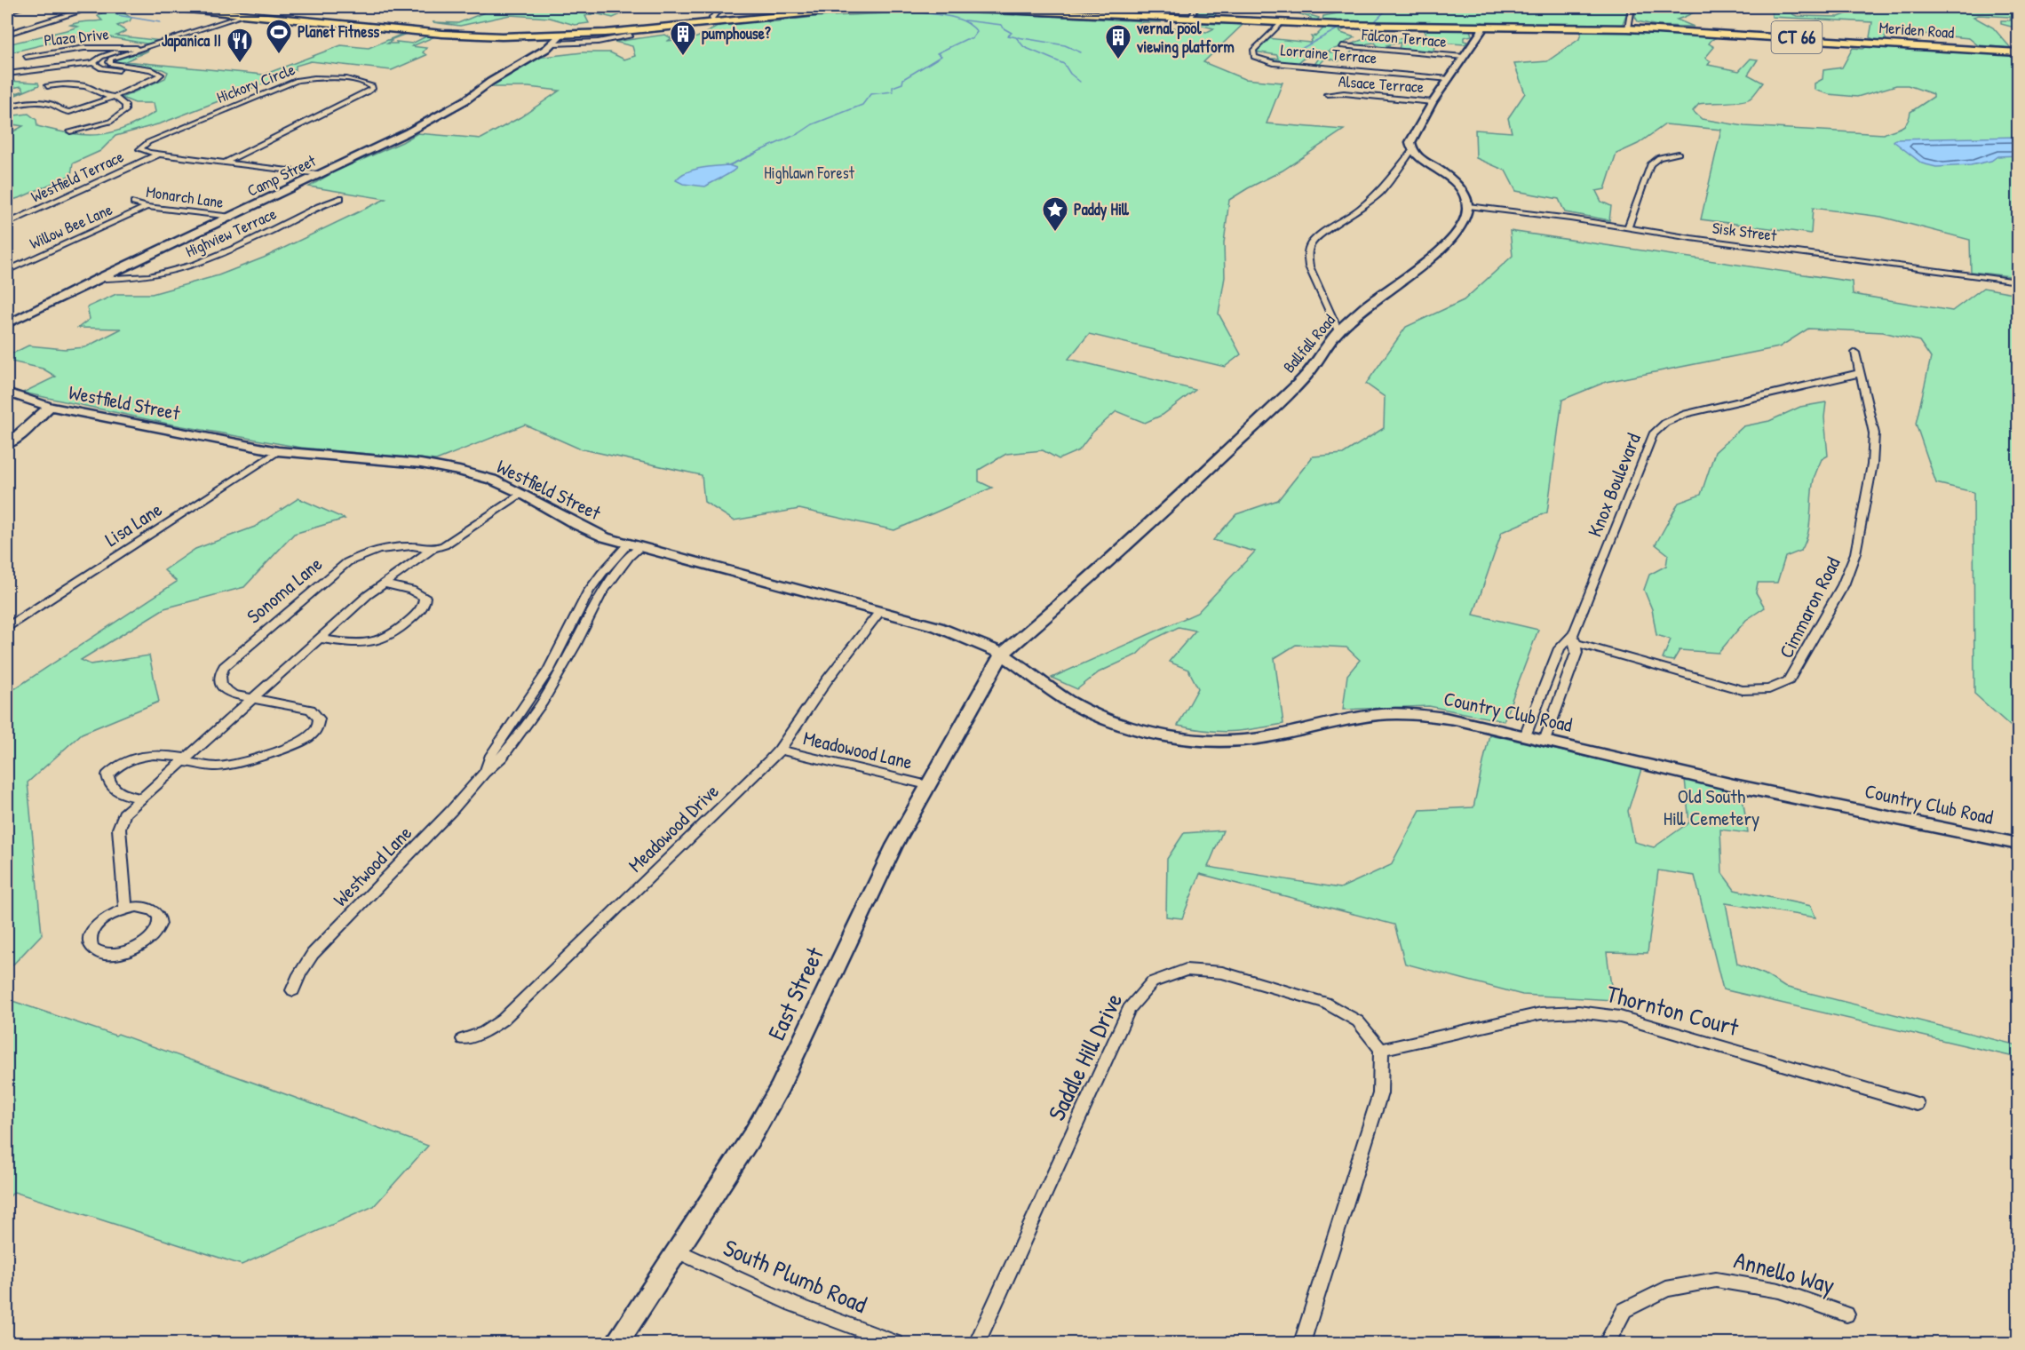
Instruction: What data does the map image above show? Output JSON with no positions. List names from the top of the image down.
{
  "streets": {
    "highway": ["Meriden Road", "CT 66"],
    "main road": [
      "Camp Street",
      "Ballfall Road",
      "Westfield Street",
      "Country Club Road",
      "East Street"
    ],
    "street": [
      "Plaza Drive",
      "Falcon Terrace",
      "Lorraine Terrace",
      "Hickory Circle",
      "Alsace Terrace",
      "Westfield Terrace",
      "Monarch Lane",
      "Willow Bee Lane",
      "Sisk Street",
      "Highview Terrace",
      "Knox Boulevard",
      "Lisa Lane",
      "Sonoma Lane",
      "Cimmaron Road",
      "Meadowood Lane",
      "Meadowood Drive",
      "Westwood Lane",
      "Thornton Court",
      "Saddle Hill Drive",
      "Annello Way",
      "South Plumb Road"
    ]
  },
  "crossings": [
    ["Meriden Road", "CT 66"],
    ["Meriden Road", "Lorraine Terrace"],
    ["Plaza Drive", "CT 66"],
    ["CT 66", "Camp Street"],
    ["Hickory Circle", "Westfield Terrace"],
    ["Camp Street", "Monarch Lane"],
    ["Camp Street", "Highview Terrace"],
    ["Monarch Lane", "Willow Bee Lane"],
    ["Sisk Street", "Ballfall Road"],
    ["Ballfall Road", "Westfield Street"],
    ["Ballfall Road", "Country Club Road"],
    ["Ballfall Road", "East Street"],
    ["Westfield Street", "Lisa Lane"],
    ["Westfield Street", "Country Club Road"],
    ["Westfield Street", "Meadowood Drive"],
    ["Westfield Street", "Westwood Lane"],
    ["Westfield Street", "East Street"],
    ["Knox Boulevard", "Cimmaron Road"],
    ["Knox Boulevard", "Country Club Road"],
    ["Country Club Road", "East Street"],
    ["Meadowood Lane", "Meadowood Drive"],
    ["Meadowood Lane", "East Street"],
    ["East Street", "South Plumb Road"],
    ["Thornton Court", "Saddle Hill Drive"]
  ],
  "parks": ["Highlawn Forest", "Old South Hill Cemetery"],
  "places": {
    "sports": ["Planet Fitness"],
    "building": ["pumphouse?", "vernal pool viewing platform"],
    "restaurant": ["Japanica II"],
    "place": ["Paddy Hill"]
  }
}
